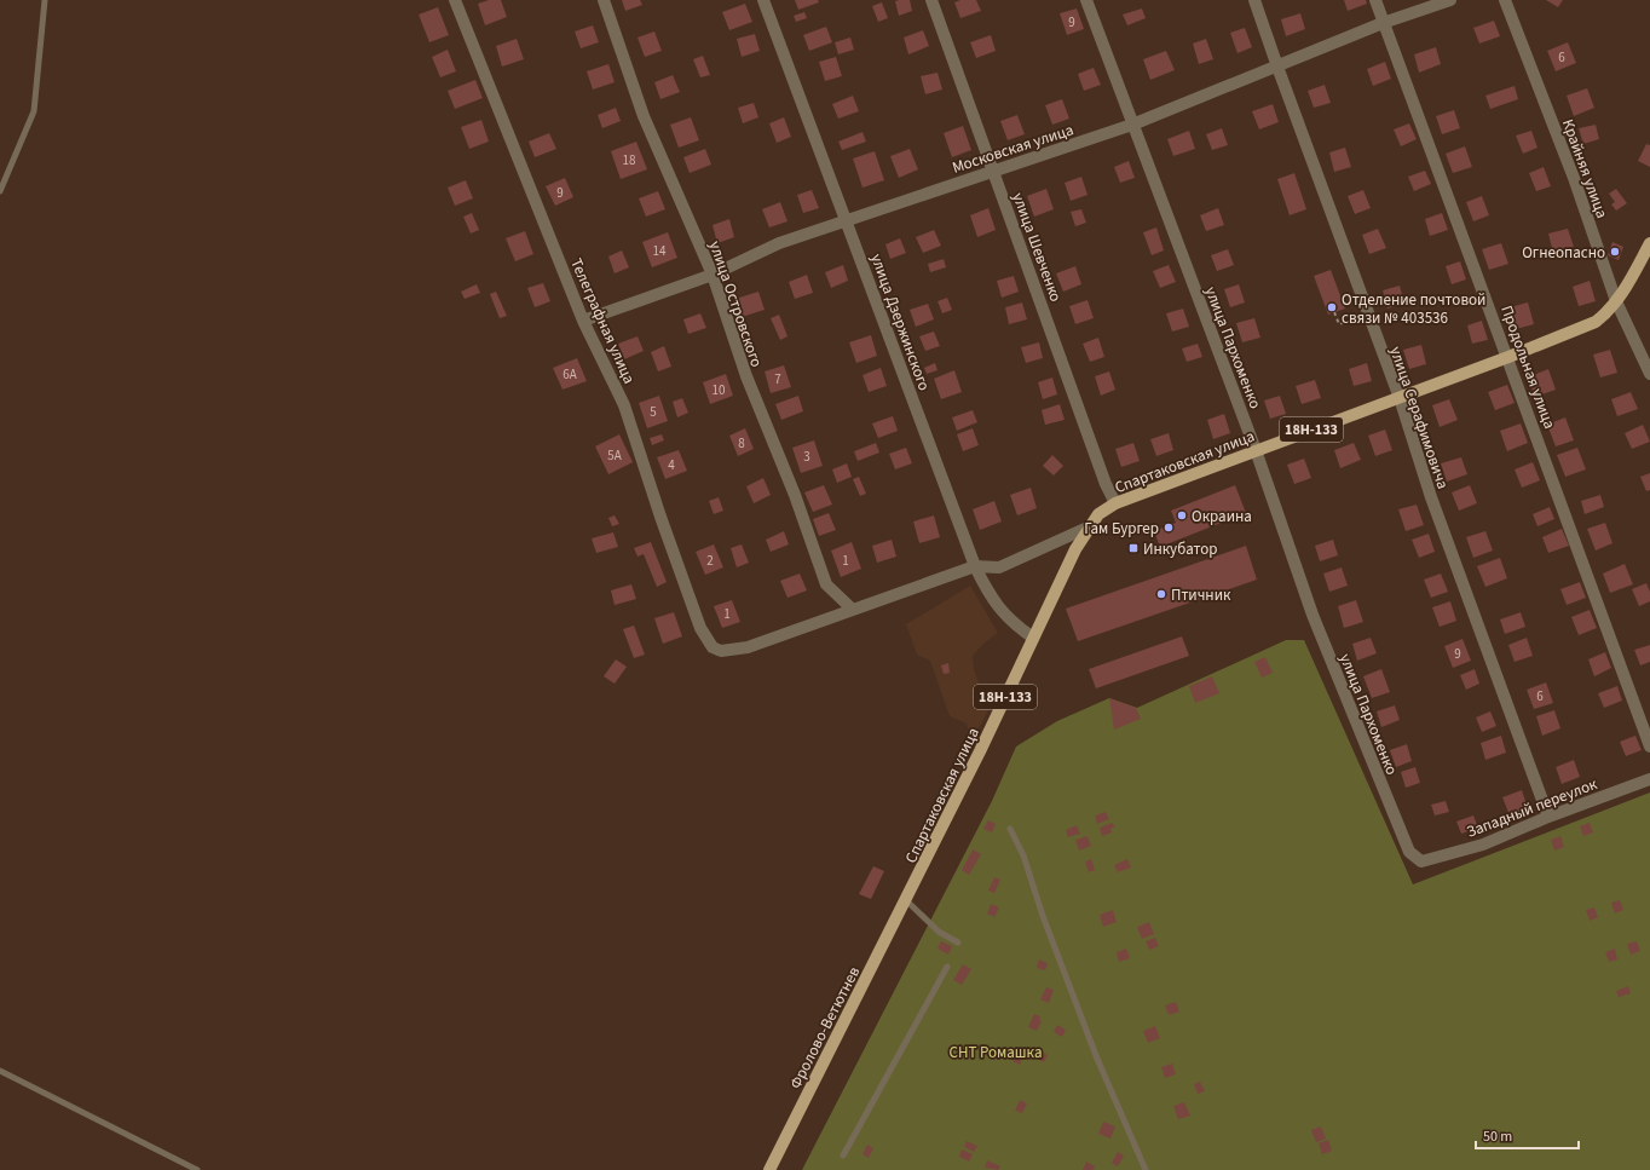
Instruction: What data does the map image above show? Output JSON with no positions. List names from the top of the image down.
{
  "streets": {
    "main road": ["18Н-133", "Спартаковская улица", "Фролово-Ветютнев"],
    "street": [
      "Московская улица",
      "Крайняя улица",
      "улица Шевченко",
      "улица Островского",
      "Телеграфная улица",
      "улица Дзержинского",
      "улица Пархоменко",
      "Продольная улица",
      "улица Серафимовича",
      "Западный переулок"
    ]
  },
  "crossings": [
    ["Московская улица", "улица Шевченко"],
    ["Московская улица", "улица Островского"],
    ["Московская улица", "Телеграфная улица"],
    ["Московская улица", "улица Дзержинского"],
    ["Московская улица", "улица Пархоменко"],
    ["Московская улица", "Продольная улица"],
    ["Московская улица", "улица Серафимовича"],
    ["Крайняя улица", "Спартаковская улица"],
    ["улица Шевченко", "Спартаковская улица"],
    ["улица Островского", "Телеграфная улица"],
    ["улица Дзержинского", "Спартаковская улица"],
    ["улица Пархоменко", "Спартаковская улица"],
    ["улица Пархоменко", "Западный переулок"],
    ["Продольная улица", "Спартаковская улица"],
    ["улица Серафимовича", "Спартаковская улица"],
    ["улица Серафимовича", "Западный переулок"],
    ["Спартаковская улица", "Фролово-Ветютнев"]
  ],
  "parks": ["СНТ Ромашка"],
  "places": {
    "other": [
      "Огнеопасно",
      "Отделение почтовой связи № 403536",
      "Окраина",
      "Гам Бургер",
      "Птичник"
    ],
    "transit": ["Инкубатор"]
  },
  "house_numbers": [
    "9",
    "6",
    "18",
    "9",
    "14",
    "6А",
    "7",
    "10",
    "5",
    "8",
    "5А",
    "3",
    "4",
    "2",
    "1",
    "1",
    "9",
    "6"
  ],
  "scale_bar": "50 m"
}
